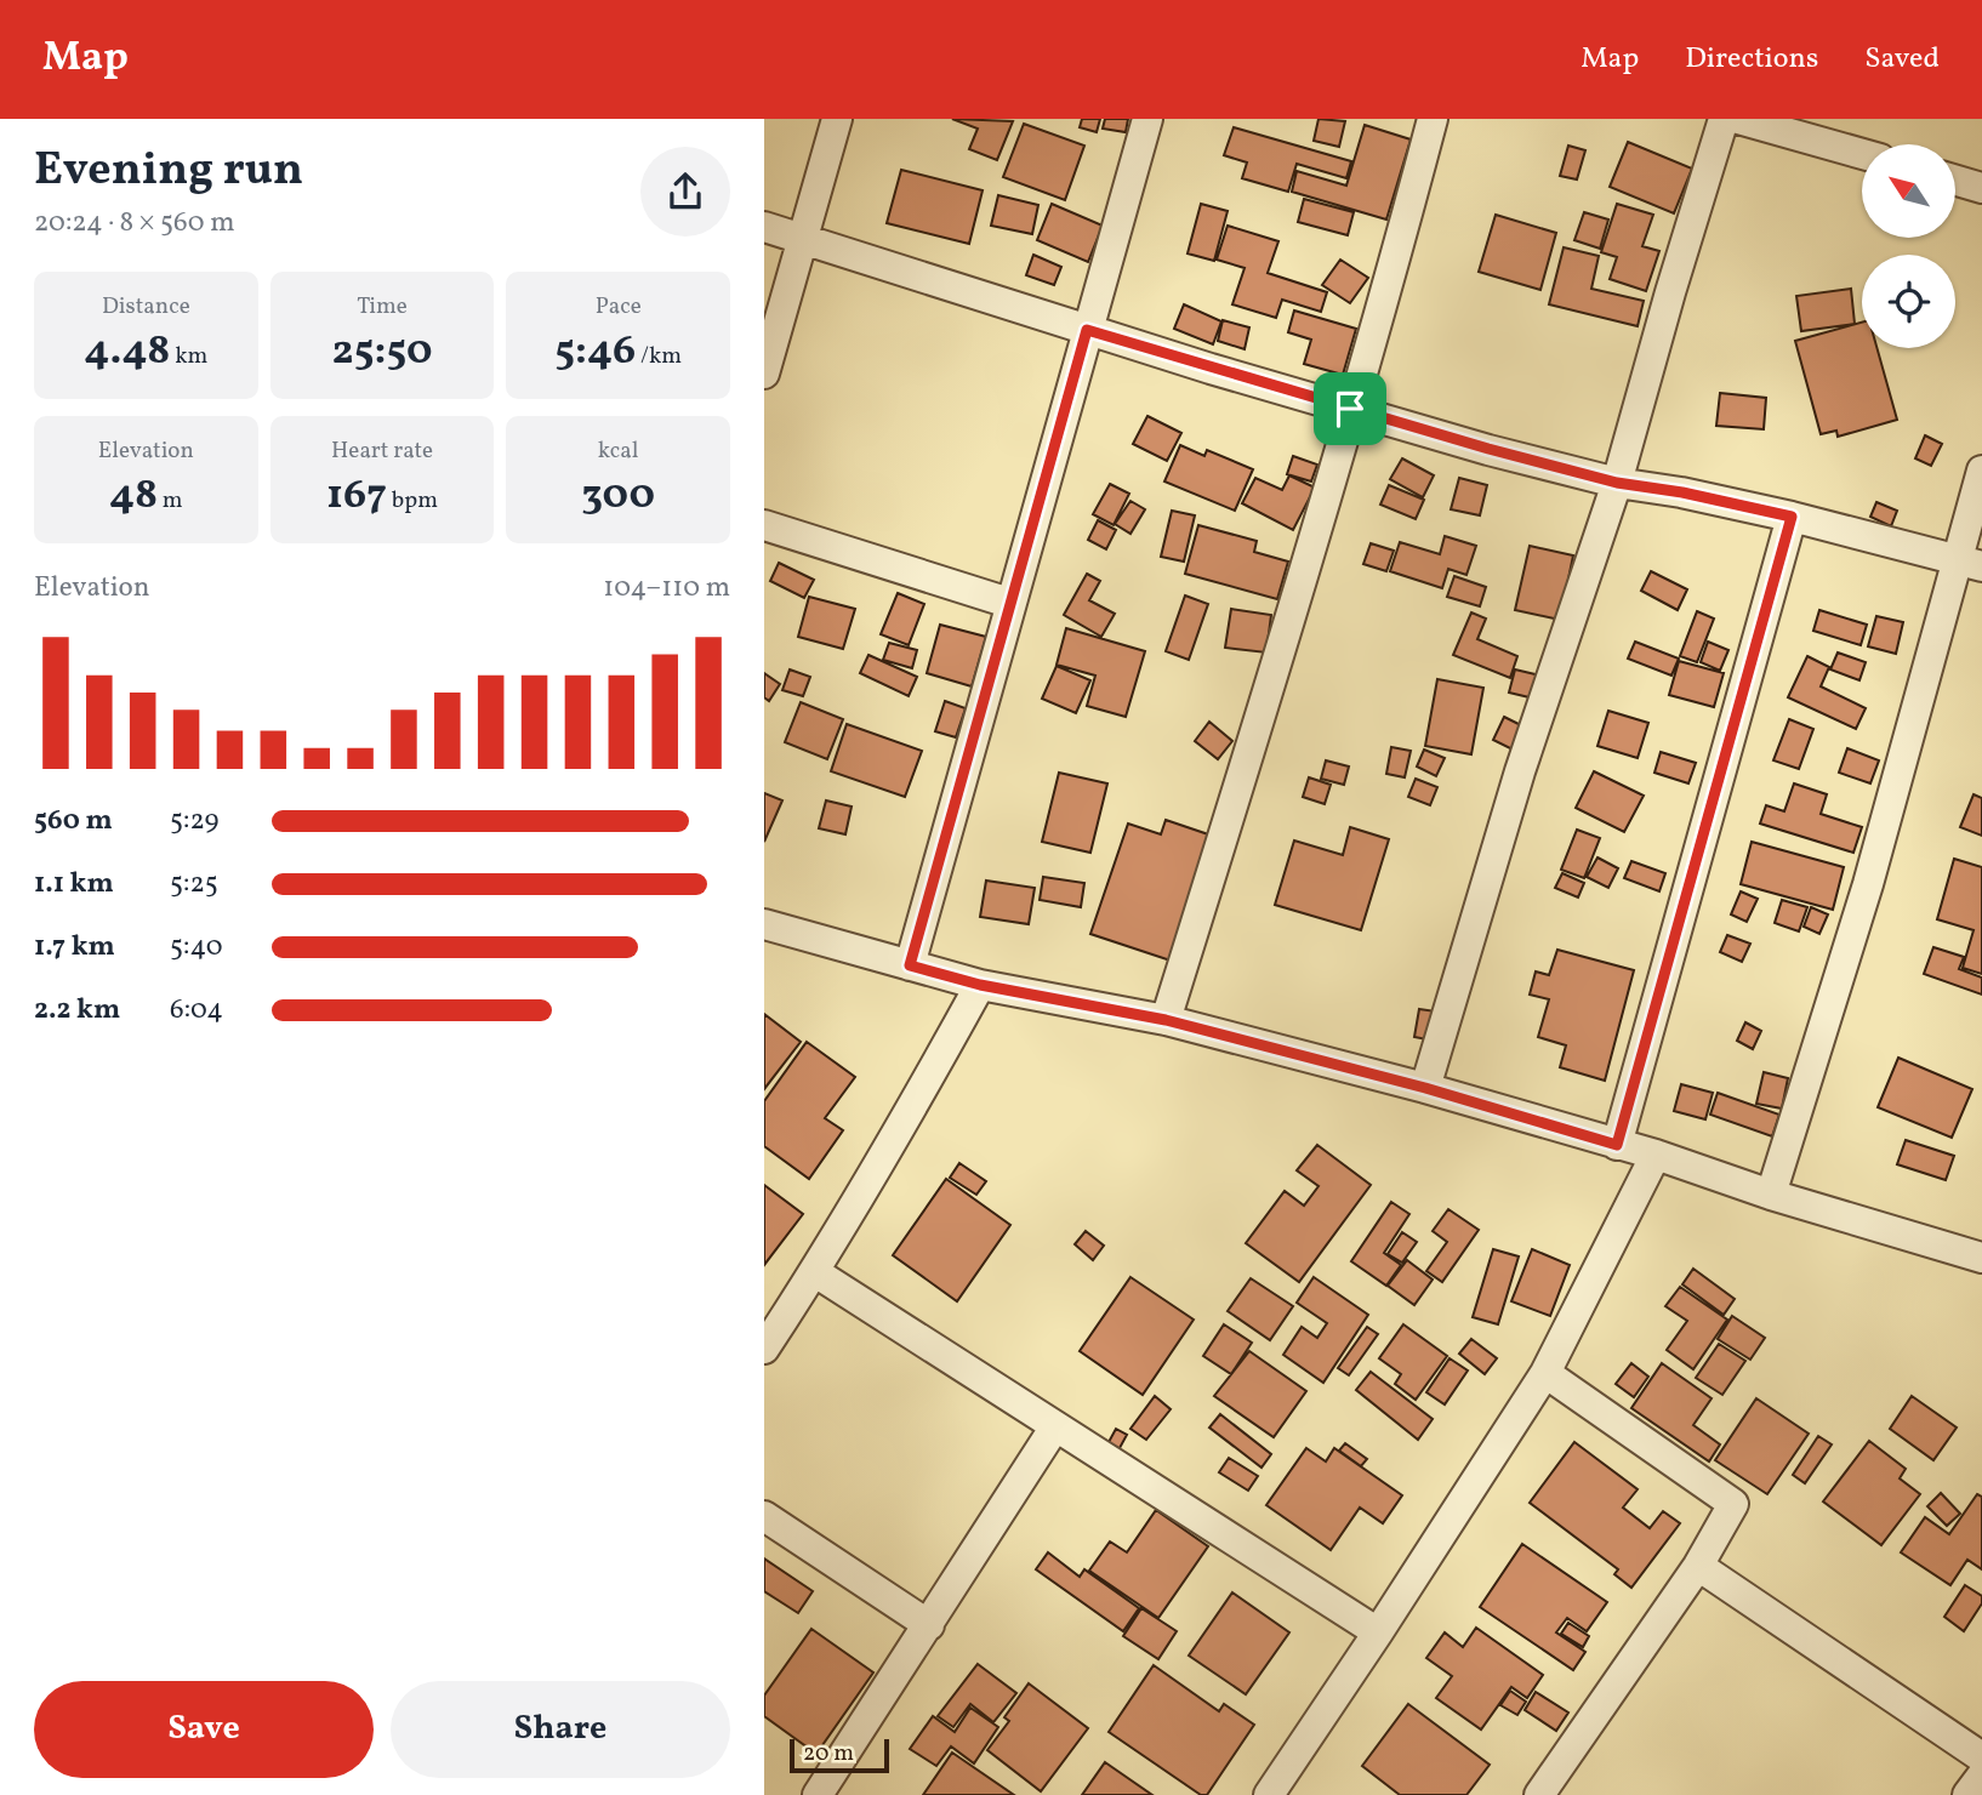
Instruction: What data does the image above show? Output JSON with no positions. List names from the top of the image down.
{
  "scale_bar": "20 m",
  "north": "top left",
  "page": {
    "header": "Map",
    "nav": ["Map", "Directions", "Saved"],
    "heading": ["Evening run", "20:24 · 8 × 560 m"],
    "stats": [
      ["Distance", "4.48 km"],
      ["Time", "25:50"],
      ["Pace", "5:46 /km"],
      ["Elevation", "48 m"],
      ["Heart rate", "167 bpm"],
      ["kcal", "300"]
    ],
    "chart": ["Elevation", "104–110 m"],
    "list": [
      {
        "name": "560 m",
        "note": "5:29"
      },
      {
        "name": "1.1 km",
        "note": "5:25"
      },
      {
        "name": "1.7 km",
        "note": "5:40"
      },
      {
        "name": "2.2 km",
        "note": "6:04"
      }
    ],
    "buttons": ["Save", "Share"],
    "scale": "20 m"
  }
}
